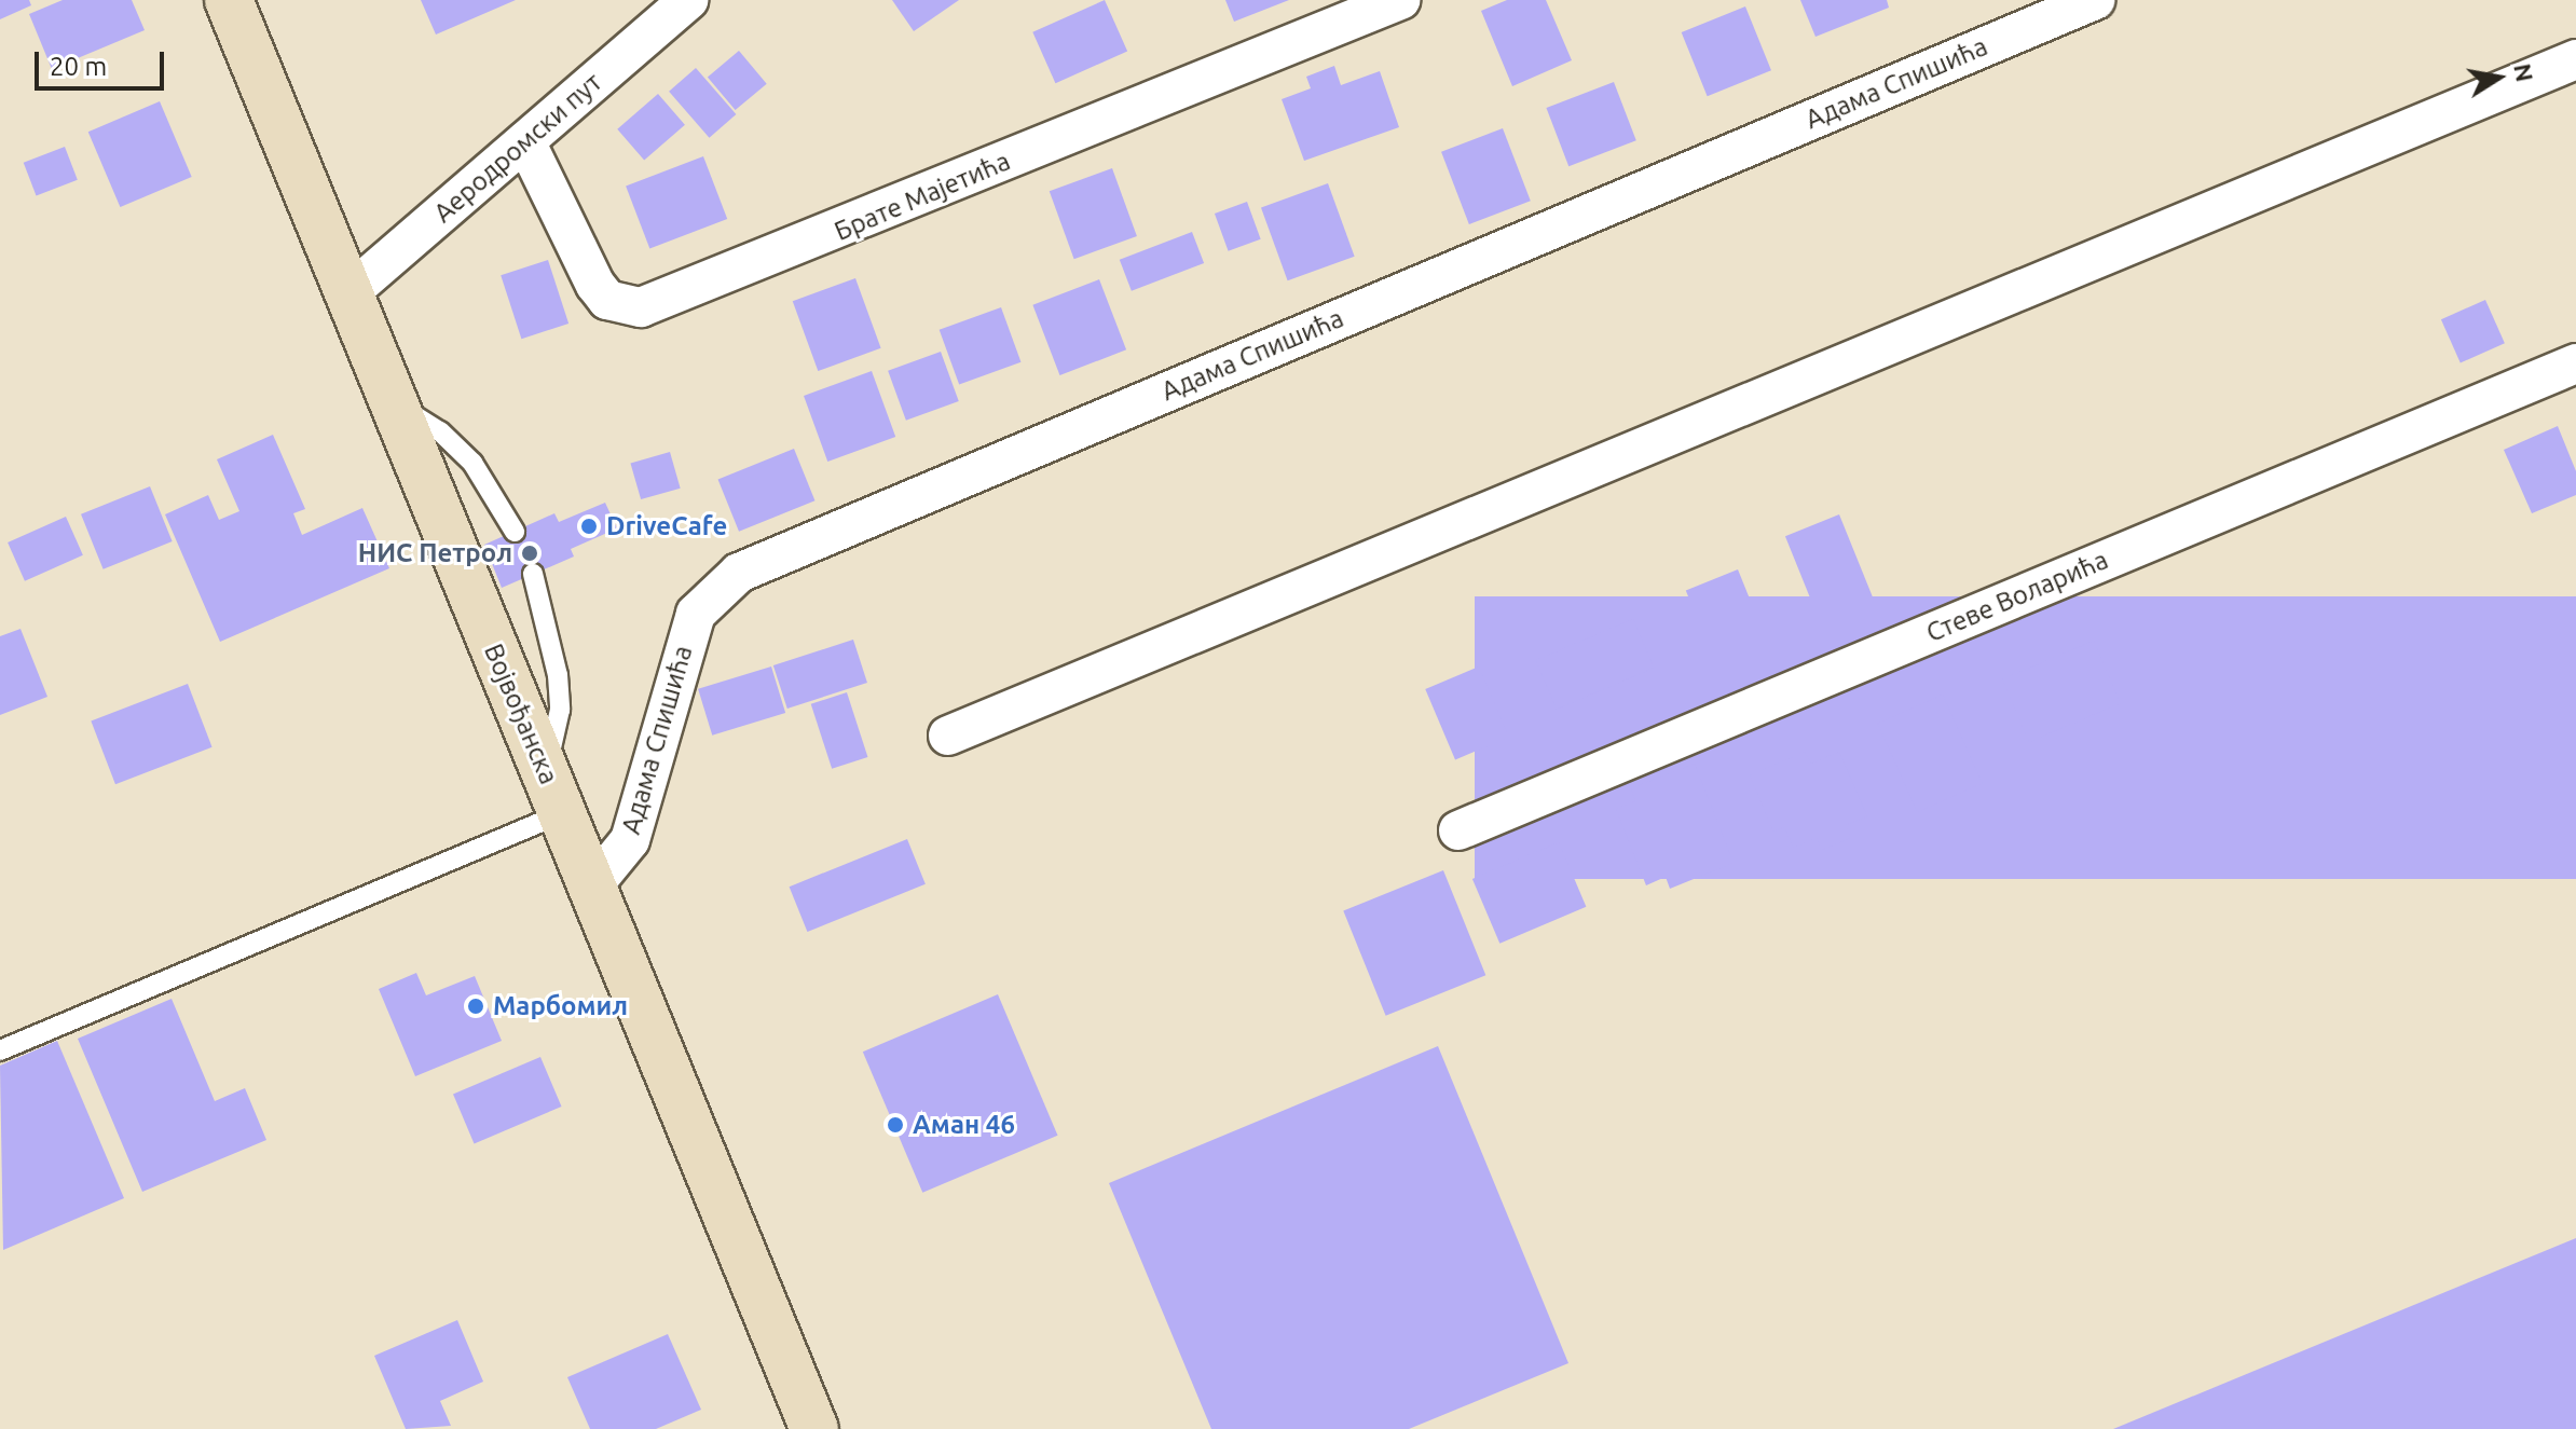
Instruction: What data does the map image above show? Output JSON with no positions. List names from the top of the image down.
{
  "streets": {
    "main road": ["Војвођанска"],
    "street": [
      "Адама Спишића",
      "Аеродромски пут",
      "Брате Мајетића",
      "Стеве Воларића"
    ]
  },
  "crossings": [
    ["Адама Спишића", "Војвођанска"],
    ["Аеродромски пут", "Брате Мајетића"],
    ["Аеродромски пут", "Војвођанска"]
  ],
  "places": [
    "DriveCafe",
    "НИС Петрол",
    "Марбомил",
    "Аман 46"
  ],
  "scale_bar": "20 m",
  "north": "right"
}
